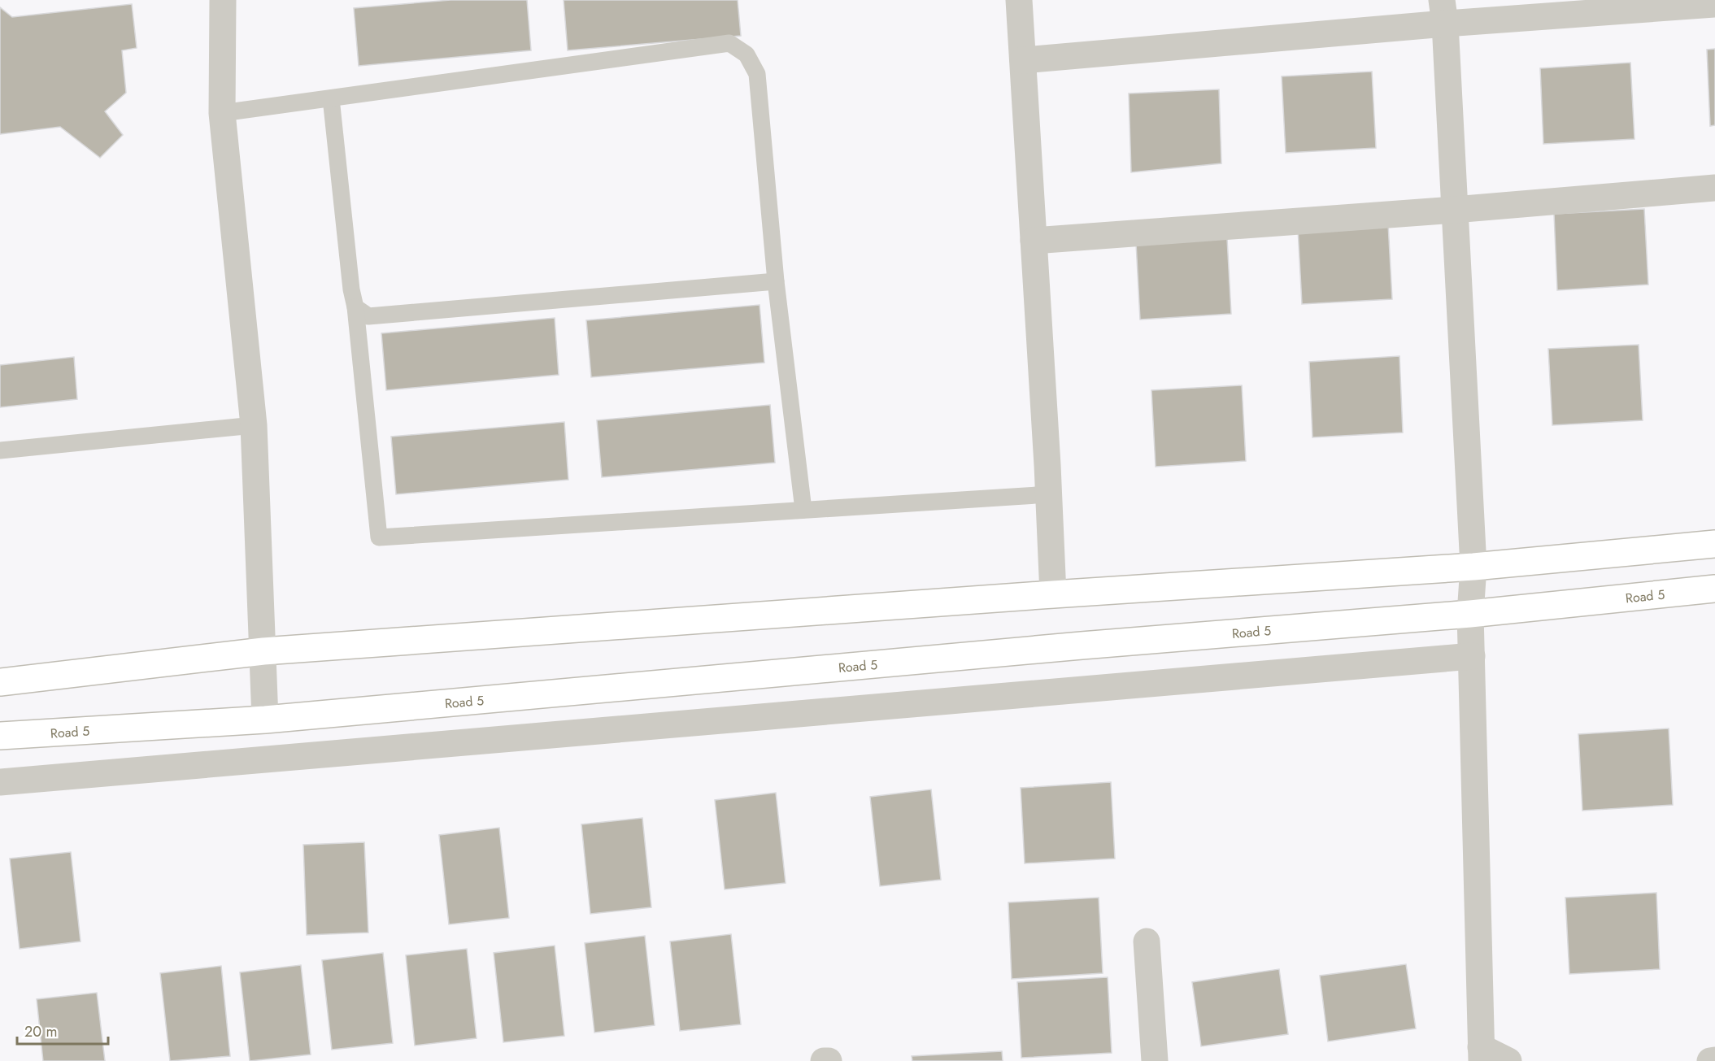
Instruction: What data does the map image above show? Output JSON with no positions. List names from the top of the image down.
{
  "streets": {
    "street": ["Road 5"]
  },
  "scale_bar": "20 m"
}
